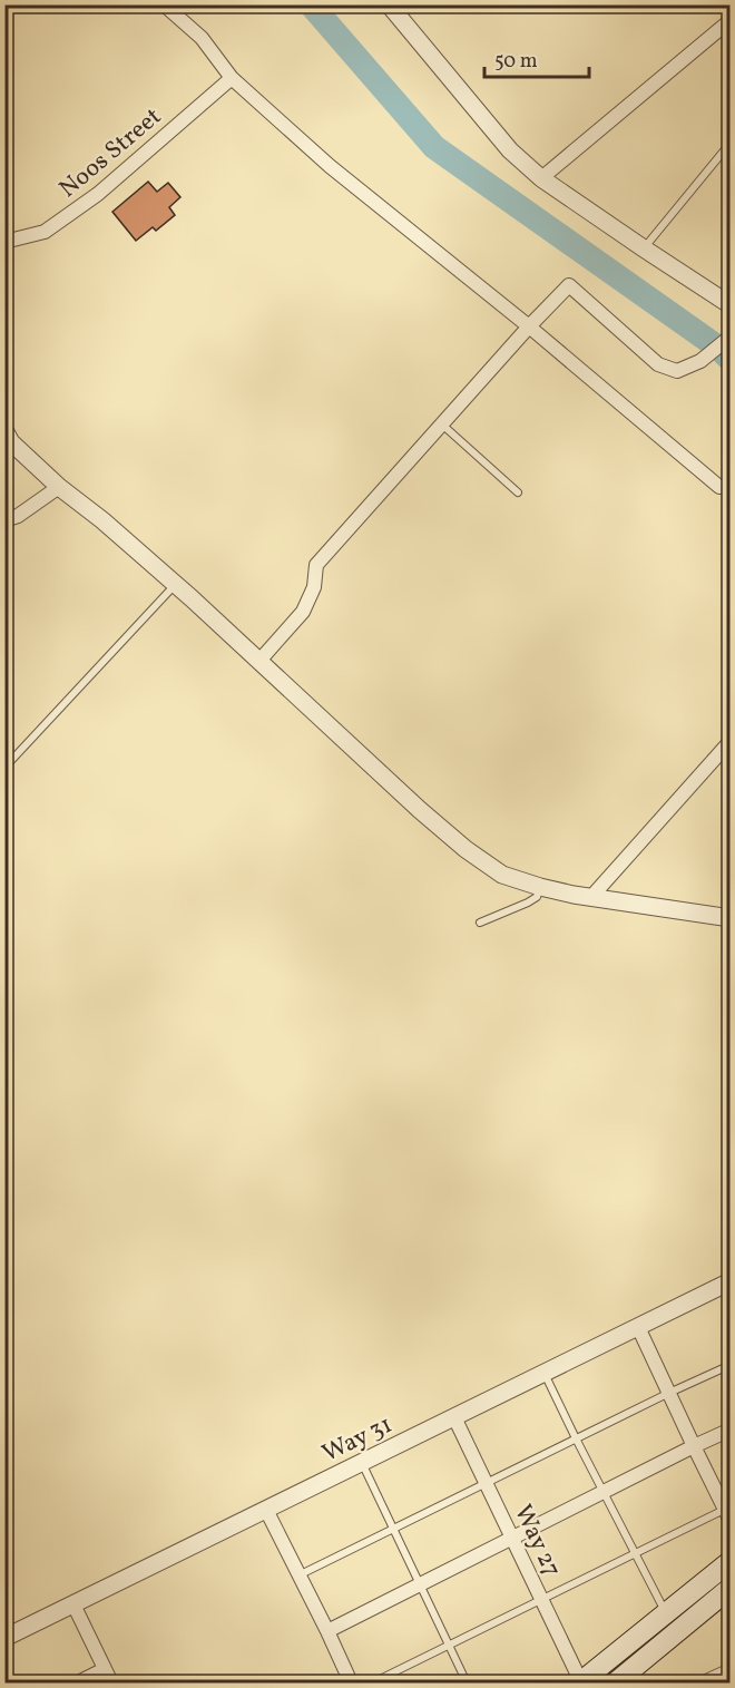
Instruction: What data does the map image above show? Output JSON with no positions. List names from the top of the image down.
{
  "streets": {
    "street": ["Noos Street", "Way 31", "Way 27"]
  },
  "crossings": [
    ["Way 31", "Way 27"]
  ],
  "scale_bar": "50 m"
}
